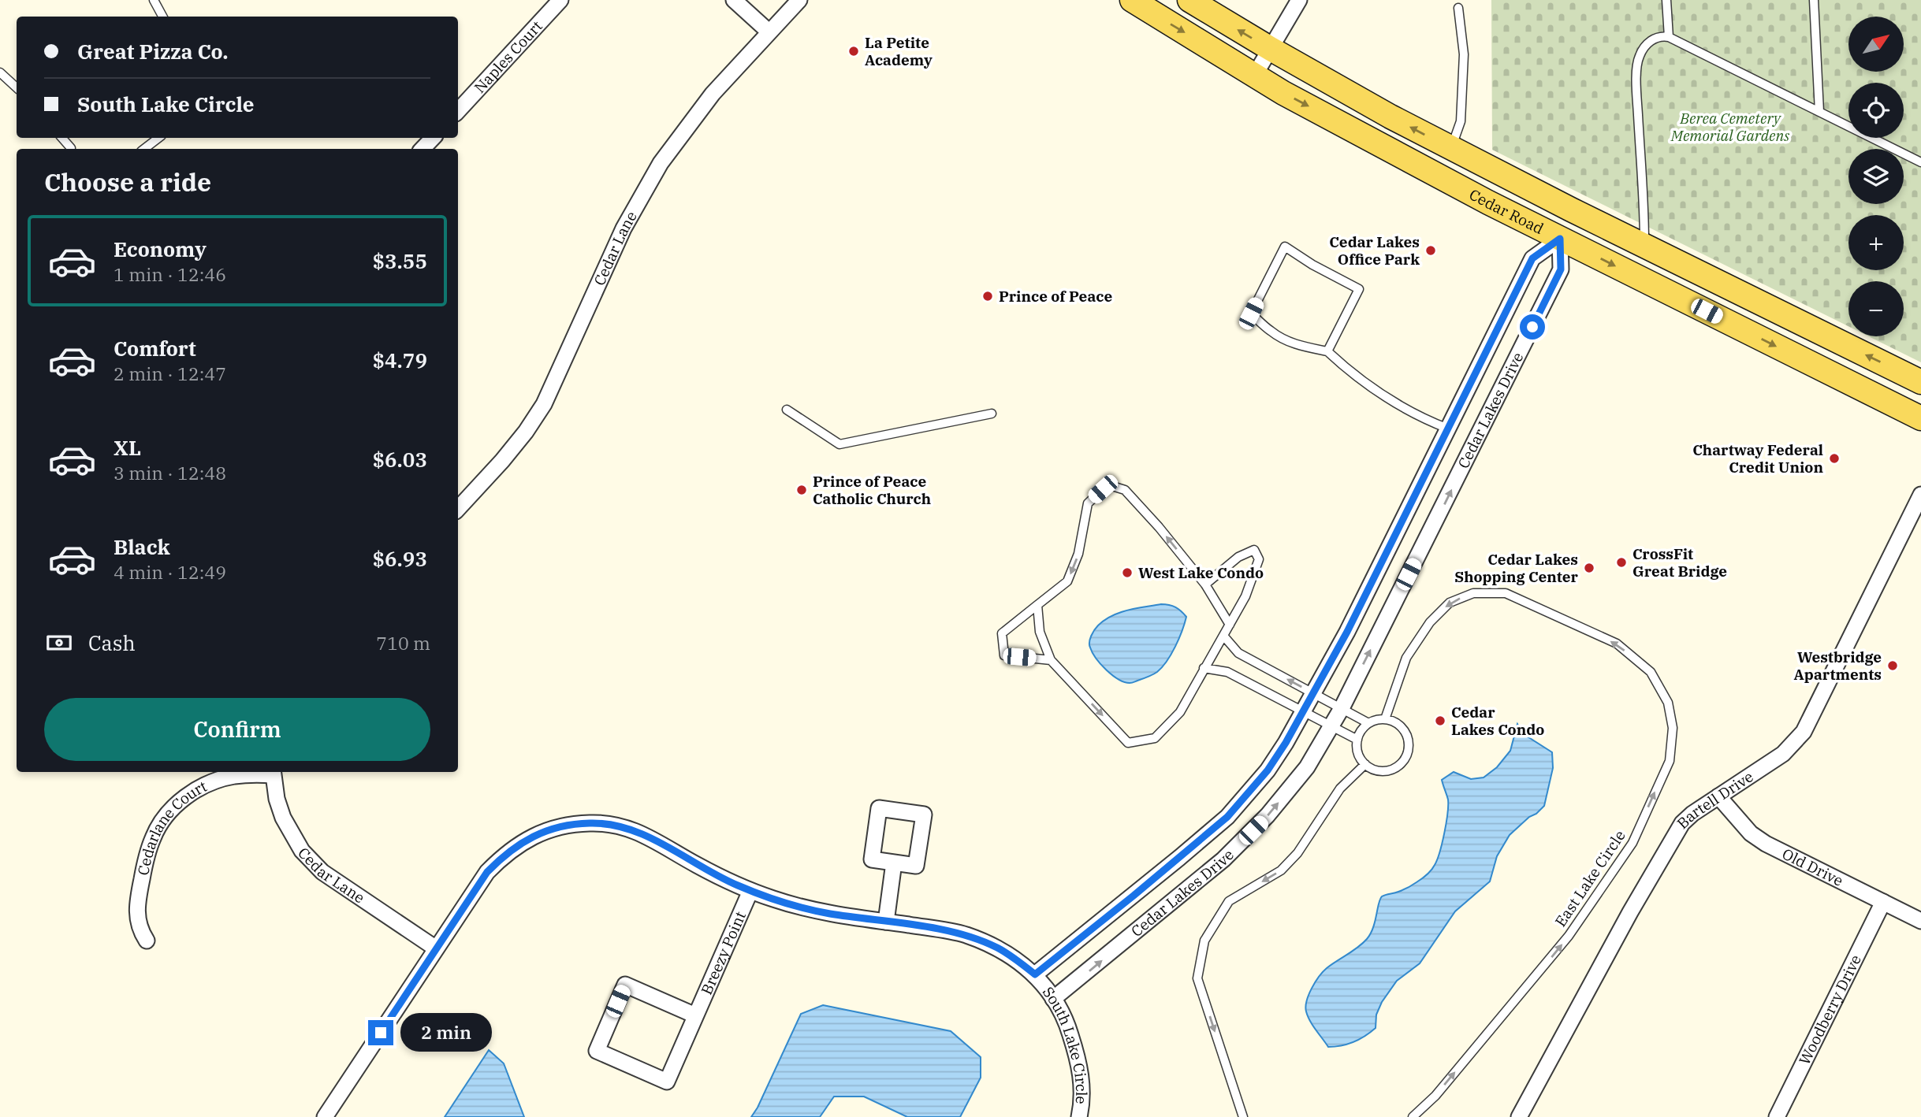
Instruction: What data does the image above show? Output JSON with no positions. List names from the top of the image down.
{
  "streets": {
    "main road": ["Cedar Road"],
    "street": [
      "Naples Court",
      "Cedar Lane",
      "Cedar Lakes Drive",
      "Bartell Drive",
      "Cedarlane Court",
      "Old Drive",
      "Breezy Point",
      "Woodberry Drive",
      "South Lake Circle"
    ],
    "lane": ["East Lake Circle"]
  },
  "crossings": [
    ["Cedar Road", "Cedar Lakes Drive"],
    ["Cedar Lane", "Cedarlane Court"],
    ["Cedar Lane", "South Lake Circle"],
    ["Cedar Lakes Drive", "South Lake Circle"],
    ["Bartell Drive", "Old Drive"],
    ["Old Drive", "Woodberry Drive"],
    ["Breezy Point", "South Lake Circle"]
  ],
  "parks": ["Berea Cemetery Memorial Gardens"],
  "places": [
    "La Petite Academy",
    "Cedar Lakes Office Park",
    "Prince of Peace",
    "Chartway Federal Credit Union",
    "Prince of Peace Catholic Church",
    "CrossFit Great Bridge",
    "Cedar Lakes Shopping Center",
    "West Lake Condo",
    "Westbridge Apartments",
    "Cedar Lakes Condo"
  ],
  "north": "top right",
  "page": {
    "map_buttons": ["+", "−"],
    "banner": ["Great Pizza Co.", "South Lake Circle"],
    "heading": "Choose a ride",
    "list": [
      {
        "name": "Economy",
        "note": "1 min · 12:46",
        "value": "$3.55"
      },
      {
        "name": "Comfort",
        "note": "2 min · 12:47",
        "value": "$4.79"
      },
      {
        "name": "XL",
        "note": "3 min · 12:48",
        "value": "$6.03"
      },
      {
        "name": "Black",
        "note": "4 min · 12:49",
        "value": "$6.93"
      }
    ],
    "pay": ["Cash", "710 m"],
    "buttons": "Confirm",
    "bubble": "2 min"
  }
}
